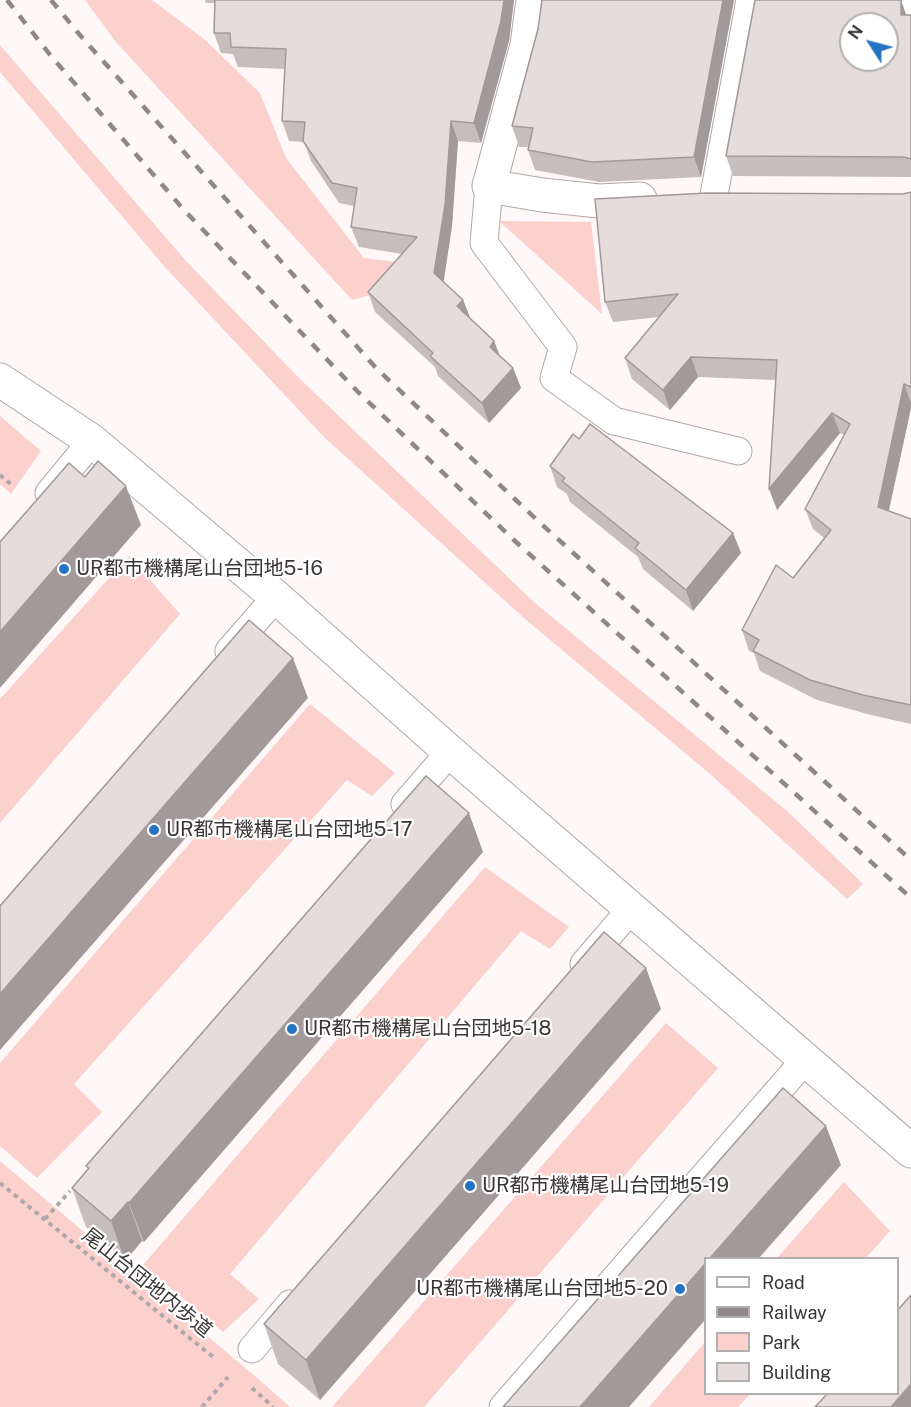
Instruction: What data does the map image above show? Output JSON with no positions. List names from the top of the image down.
{
  "streets": {
    "path": ["尾山台団地内歩道"]
  },
  "places": [
    "UR都市機構尾山台団地5-16",
    "UR都市機構尾山台団地5-17",
    "UR都市機構尾山台団地5-18",
    "UR都市機構尾山台団地5-19",
    "UR都市機構尾山台団地5-20"
  ],
  "legend": [
    "Road",
    "Railway",
    "Park",
    "Building"
  ],
  "north": "top left"
}
